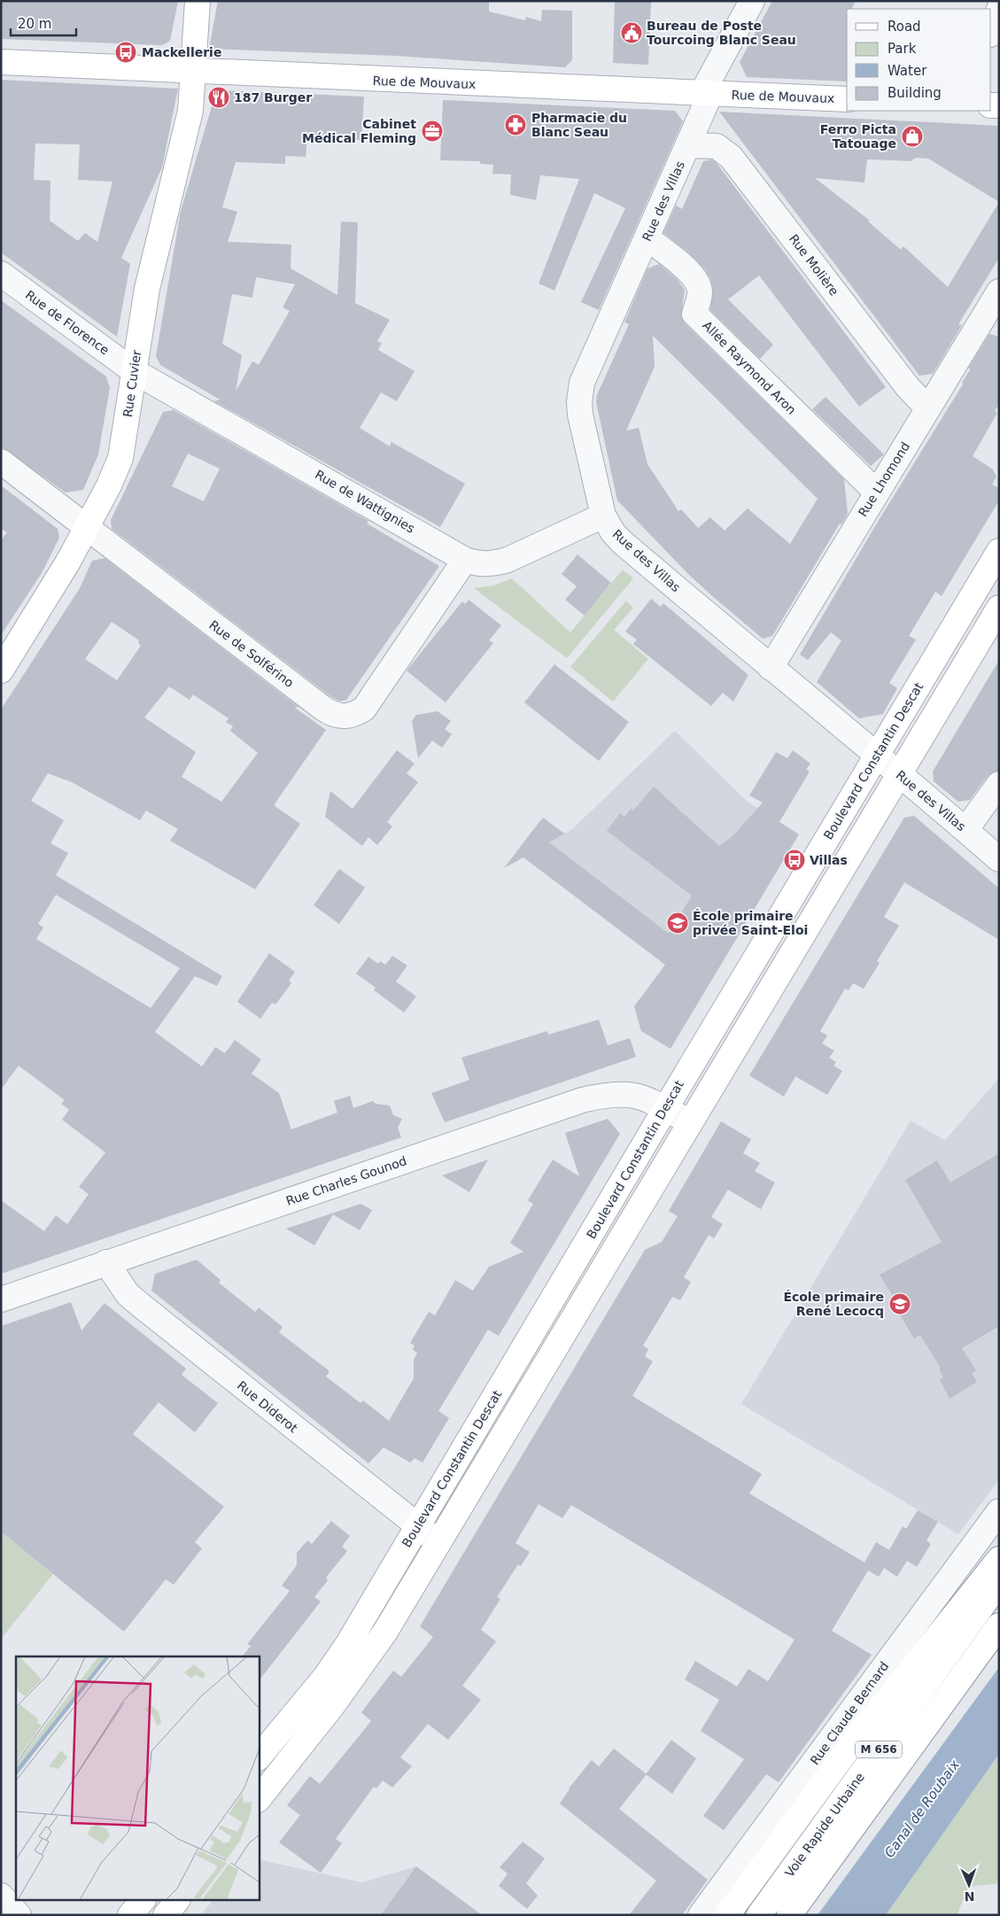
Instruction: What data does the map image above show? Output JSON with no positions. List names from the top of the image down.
{
  "streets": {
    "main road": [
      "Rue de Mouvaux",
      "Rue Cuvier",
      "Boulevard Constantin Descat",
      "M 656",
      "Voie Rapide Urbaine"
    ],
    "street": [
      "Rue des Villas",
      "Rue Molière",
      "Rue de Florence",
      "Allée Raymond Aron",
      "Rue Lhomond",
      "Rue de Wattignies",
      "Rue de Solférino",
      "Rue Charles Gounod",
      "Rue Diderot",
      "Rue Claude Bernard"
    ]
  },
  "crossings": [
    ["Rue de Mouvaux", "Rue des Villas"],
    ["Rue de Mouvaux", "Rue Cuvier"],
    ["Rue des Villas", "Rue Molière"],
    ["Rue des Villas", "Allée Raymond Aron"],
    ["Rue des Villas", "Rue Lhomond"],
    ["Rue des Villas", "Rue de Wattignies"],
    ["Rue des Villas", "Boulevard Constantin Descat"],
    ["Rue Molière", "Rue Lhomond"],
    ["Rue de Florence", "Rue Cuvier"],
    ["Rue de Florence", "Rue de Wattignies"],
    ["Allée Raymond Aron", "Rue Lhomond"],
    ["Rue Cuvier", "Rue de Wattignies"],
    ["Rue Cuvier", "Rue de Solférino"],
    ["Rue de Wattignies", "Rue de Solférino"],
    ["Boulevard Constantin Descat", "Rue Charles Gounod"],
    ["Boulevard Constantin Descat", "Rue Diderot"],
    ["Rue Charles Gounod", "Rue Diderot"]
  ],
  "water": ["Canal de Roubaix"],
  "places": {
    "public building": ["Bureau de Poste Tourcoing Blanc Seau"],
    "bus stop": ["Mackellerie", "Villas"],
    "restaurant": ["187 Burger"],
    "pharmacy": ["Pharmacie du Blanc Seau"],
    "office": ["Cabinet Médical Fleming"],
    "shop": ["Ferro Picta Tatouage"],
    "school or university": ["École primaire privée Saint-Eloi", "École primaire René Lecocq"]
  },
  "legend": [
    "Road",
    "Park",
    "Water",
    "Building"
  ],
  "scale_bar": "20 m",
  "north": "bottom"
}
